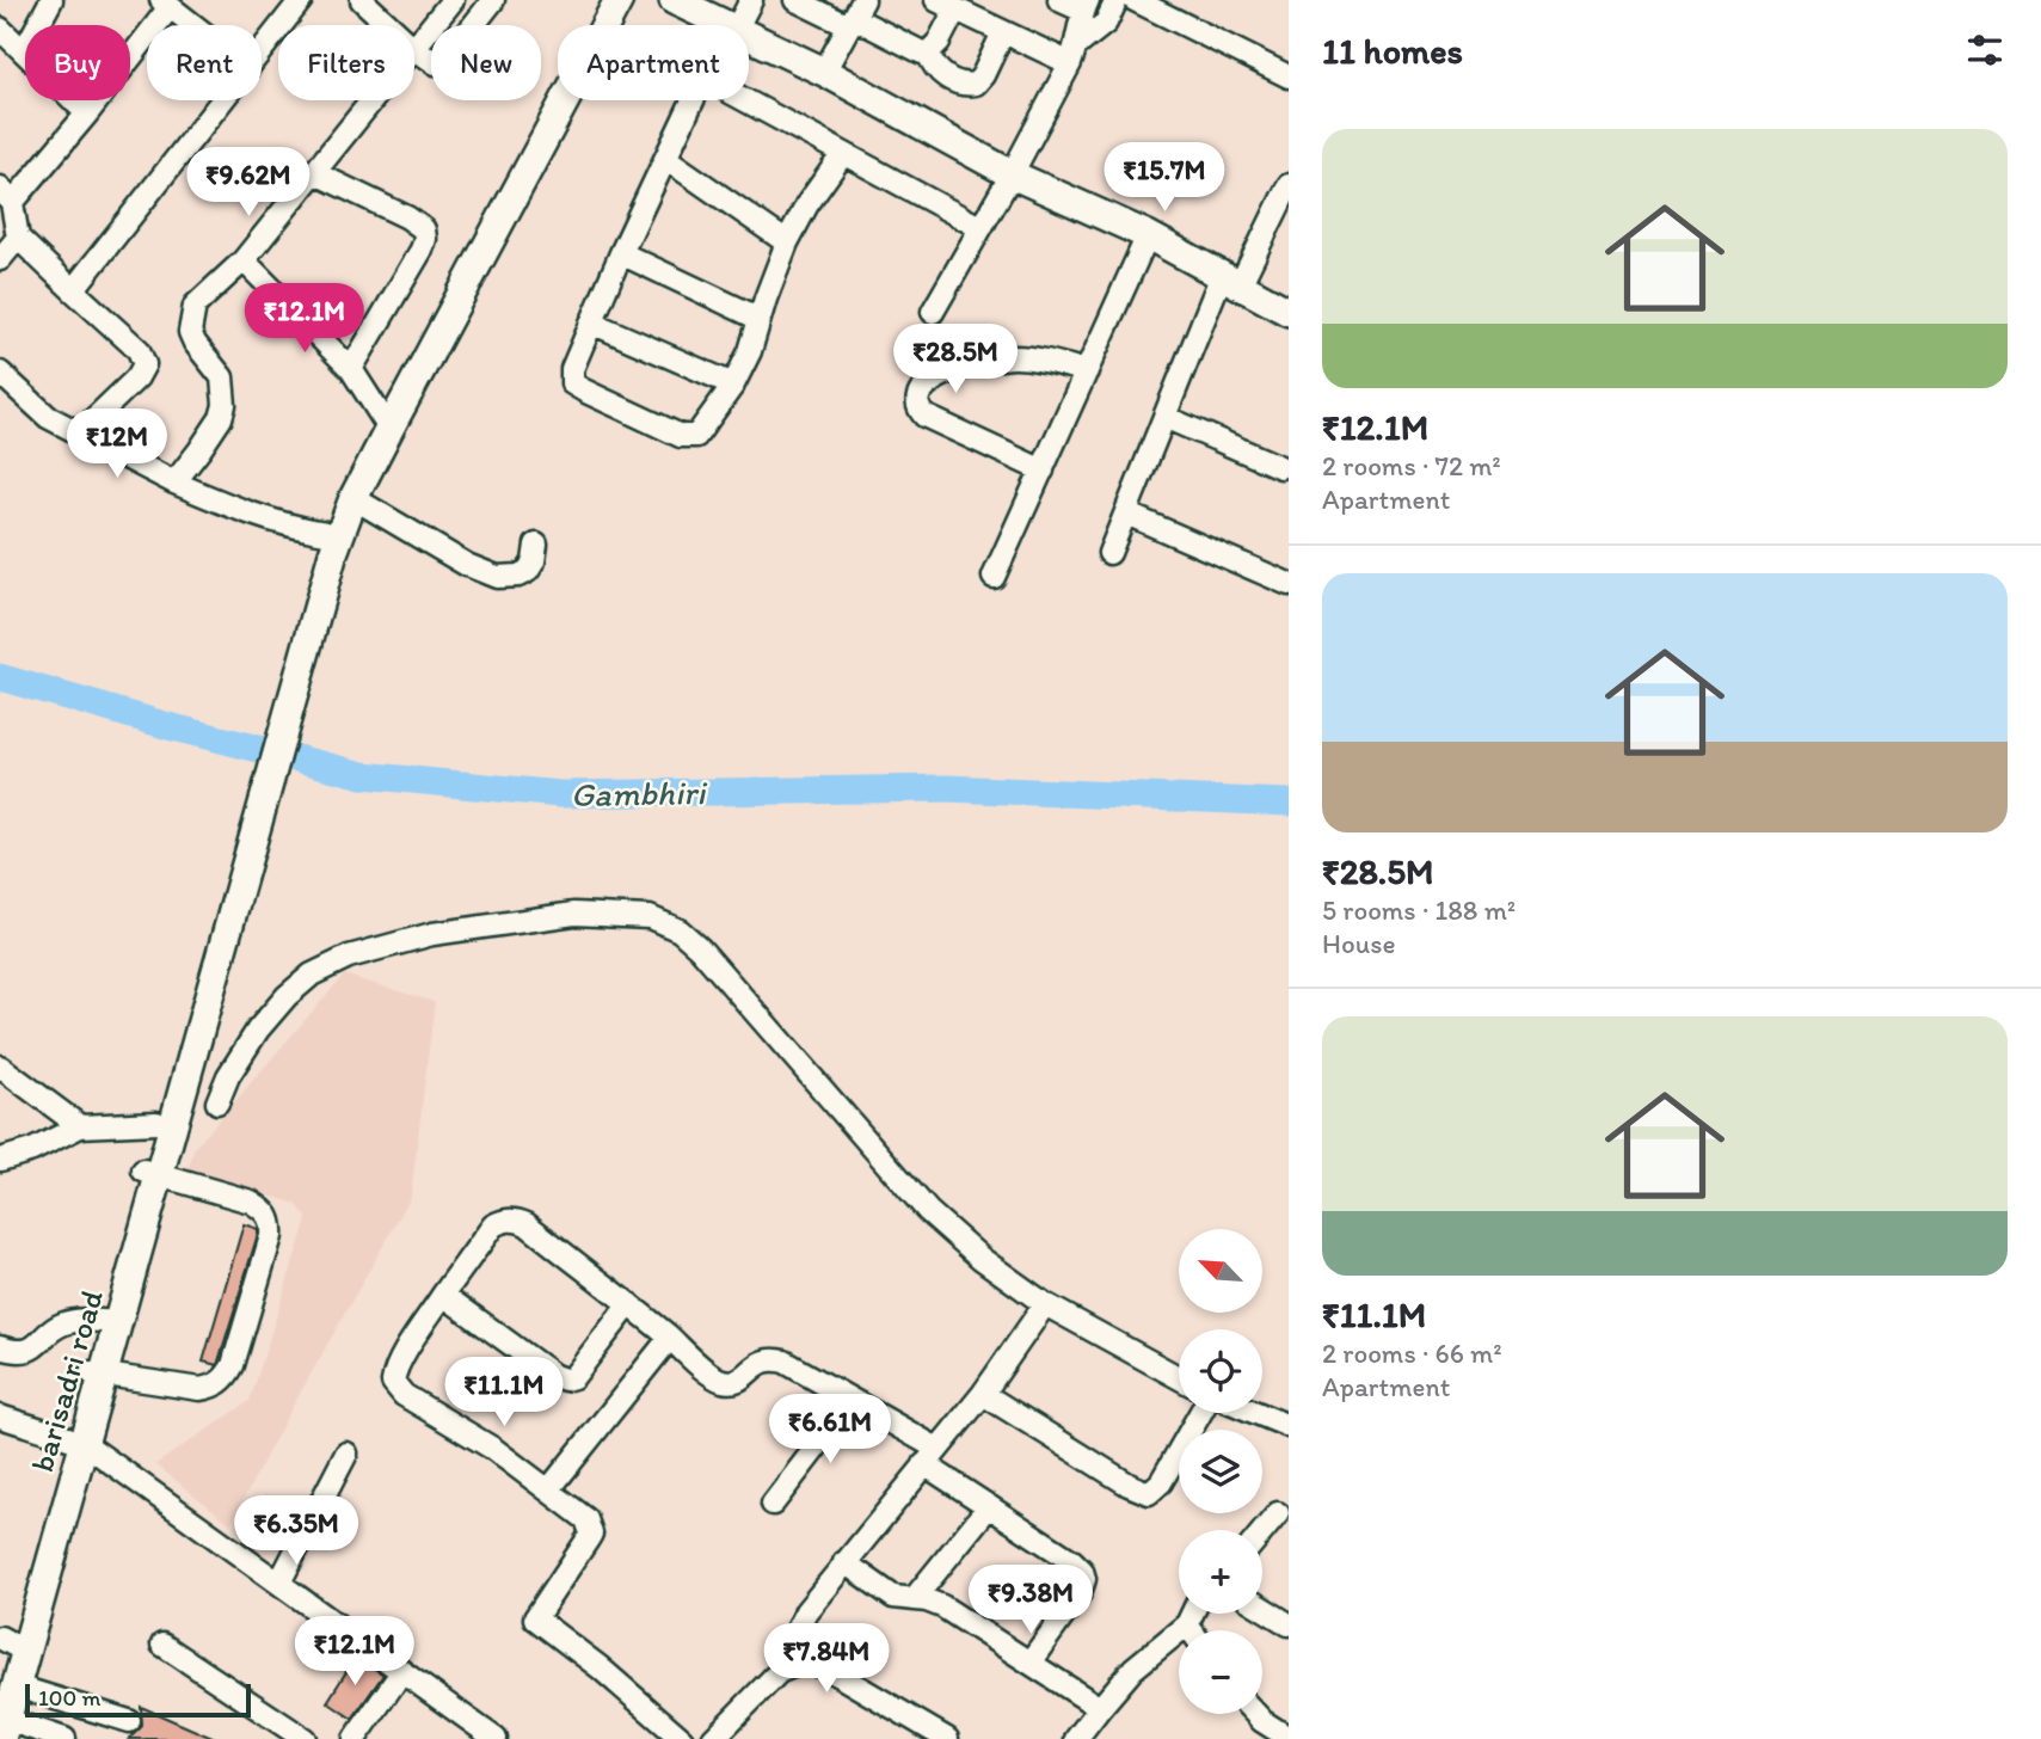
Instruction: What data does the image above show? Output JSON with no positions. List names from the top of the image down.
{
  "streets": {
    "main road": ["barisadri road"]
  },
  "water": ["Gambhiri"],
  "scale_bar": "100 m",
  "north": "top left",
  "page": {
    "heading": "11 homes",
    "chip": [
      "Buy",
      "Rent",
      "Filters",
      "New",
      "Apartment"
    ],
    "list": [
      {
        "name": "₹12.1M",
        "note": "2 rooms · 72 m² · Apartment"
      },
      {
        "name": "₹28.5M",
        "note": "5 rooms · 188 m² · House"
      },
      {
        "name": "₹11.1M",
        "note": "2 rooms · 66 m² · Apartment"
      }
    ],
    "price": [
      "₹15.7M",
      "₹9.62M",
      "₹12.1M",
      "₹28.5M",
      "₹12M",
      "₹11.1M",
      "₹6.61M",
      "₹6.35M",
      "₹9.38M",
      "₹12.1M",
      "₹7.84M"
    ],
    "map_buttons": ["+", "−"],
    "scale": "100 m"
  }
}
